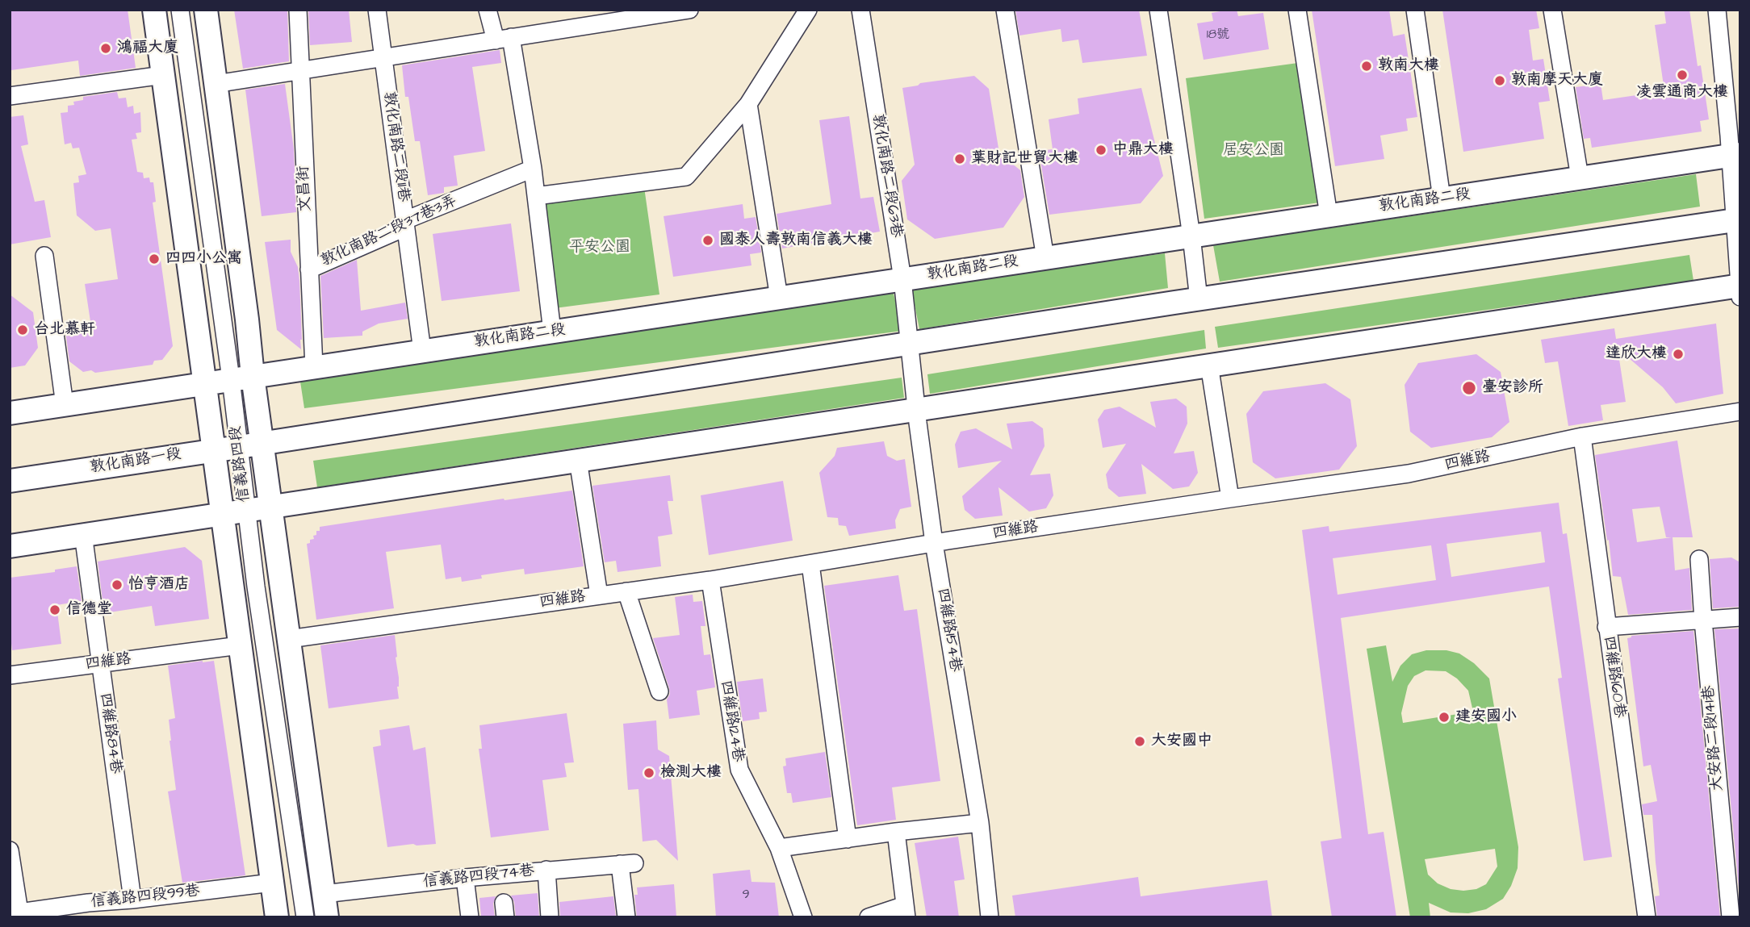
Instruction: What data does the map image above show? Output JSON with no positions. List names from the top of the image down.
{
  "streets": {
    "main road": ["敦化南路二段", "敦化南路一段", "信義路四段"],
    "street": [
      "敦化南路二段11巷",
      "敦化南路二段63巷",
      "文昌街",
      "敦化南路二段37巷3弄",
      "四維路",
      "四維路154巷",
      "四維路160巷",
      "四維路124巷",
      "四維路84巷",
      "大安路二段141巷",
      "信義路四段74巷",
      "信義路四段99巷"
    ]
  },
  "crossings": [
    ["敦化南路二段11巷", "敦化南路二段"],
    ["敦化南路二段11巷", "敦化南路二段37巷3弄"],
    ["敦化南路二段63巷", "敦化南路二段"],
    ["敦化南路二段63巷", "四維路154巷"],
    ["文昌街", "敦化南路二段"],
    ["文昌街", "敦化南路二段37巷3弄"],
    ["敦化南路二段", "信義路四段"],
    ["敦化南路一段", "信義路四段"],
    ["四維路", "信義路四段"],
    ["四維路", "四維路154巷"],
    ["四維路", "四維路160巷"],
    ["四維路", "四維路124巷"],
    ["四維路", "四維路84巷"],
    ["信義路四段", "信義路四段74巷"],
    ["信義路四段", "信義路四段99巷"],
    ["四維路84巷", "信義路四段99巷"]
  ],
  "parks": ["居安公園", "平安公園"],
  "places": [
    "鴻福大廈",
    "敦南大樓",
    "凌雲通商大樓",
    "敦南摩天大廈",
    "中鼎大樓",
    "葉財記世貿大樓",
    "國泰人壽敦南信義大樓",
    "四四小公寓",
    "台北慕軒",
    "達欣大樓",
    "臺安診所",
    "怡亨酒店",
    "信德堂",
    "建安國小",
    "大安國中",
    "檢測大樓"
  ],
  "house_numbers": ["18號", "9"]
}
